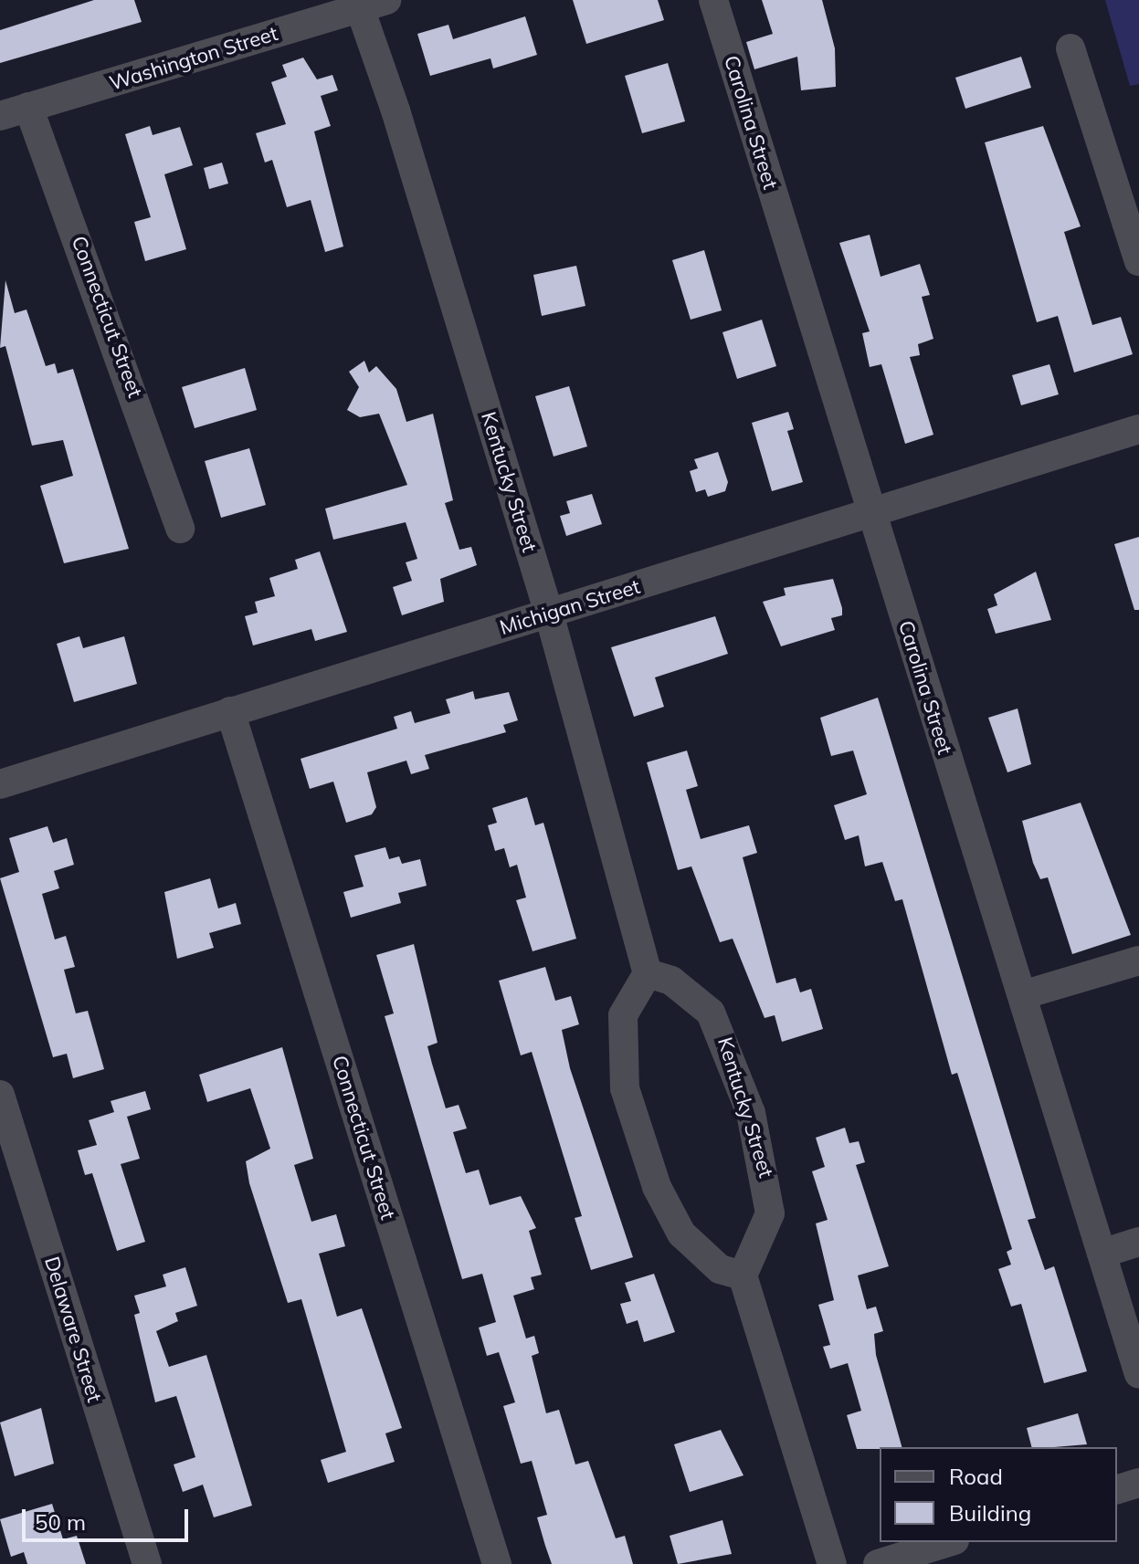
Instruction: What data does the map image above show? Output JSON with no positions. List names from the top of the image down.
{
  "streets": {
    "street": [
      "Washington Street",
      "Carolina Street",
      "Connecticut Street",
      "Kentucky Street",
      "Michigan Street",
      "Delaware Street"
    ]
  },
  "crossings": [
    ["Washington Street", "Connecticut Street"],
    ["Washington Street", "Kentucky Street"],
    ["Carolina Street", "Michigan Street"],
    ["Connecticut Street", "Michigan Street"],
    ["Kentucky Street", "Michigan Street"]
  ],
  "legend": ["Road", "Building"],
  "scale_bar": "50 m"
}
